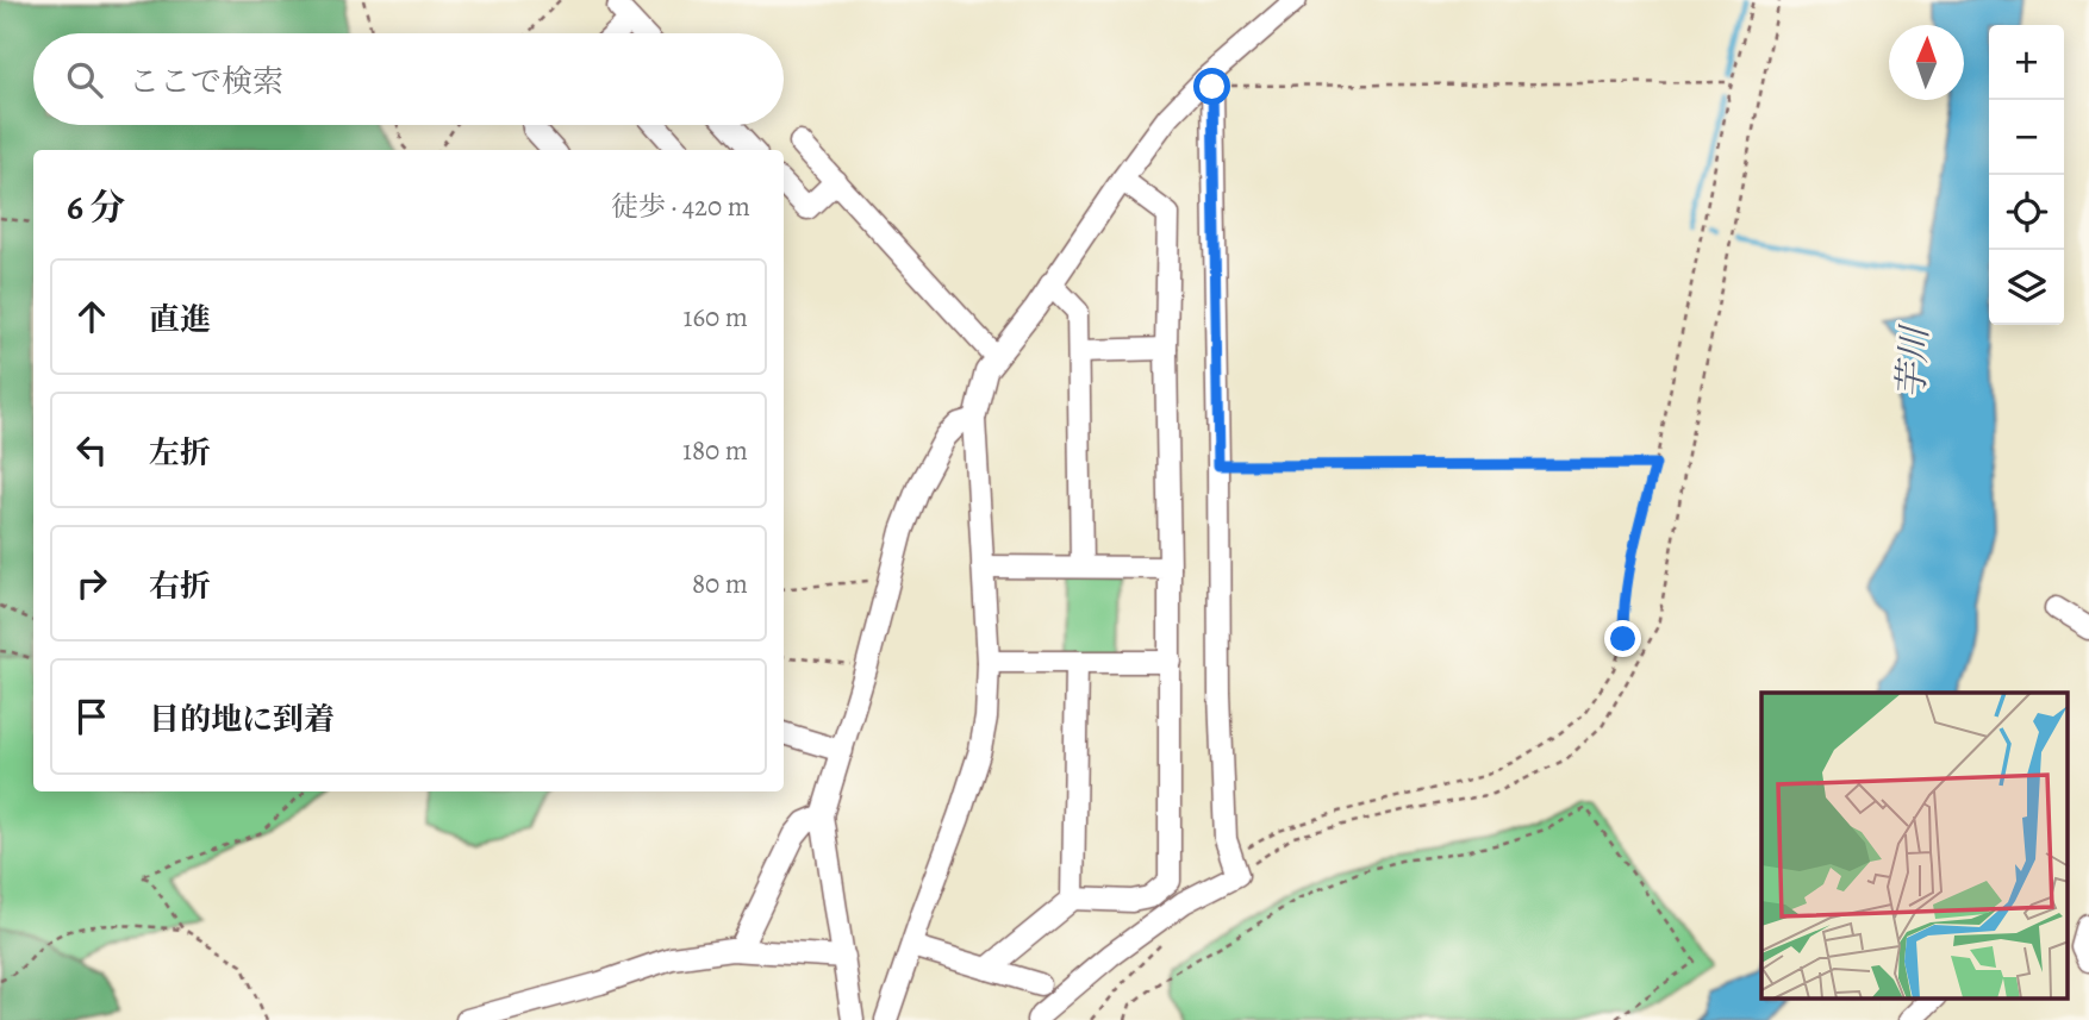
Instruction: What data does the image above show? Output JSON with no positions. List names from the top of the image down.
{
  "water": ["芋川"],
  "north": "top",
  "page": {
    "map_buttons": ["+", "−"],
    "search": "ここで検索",
    "heading": ["6 分", "徒歩 · 420 m"],
    "list": [
      ["直進", "160 m"],
      ["左折", "180 m"],
      ["右折", "80 m"],
      "目的地に到着"
    ]
  }
}
